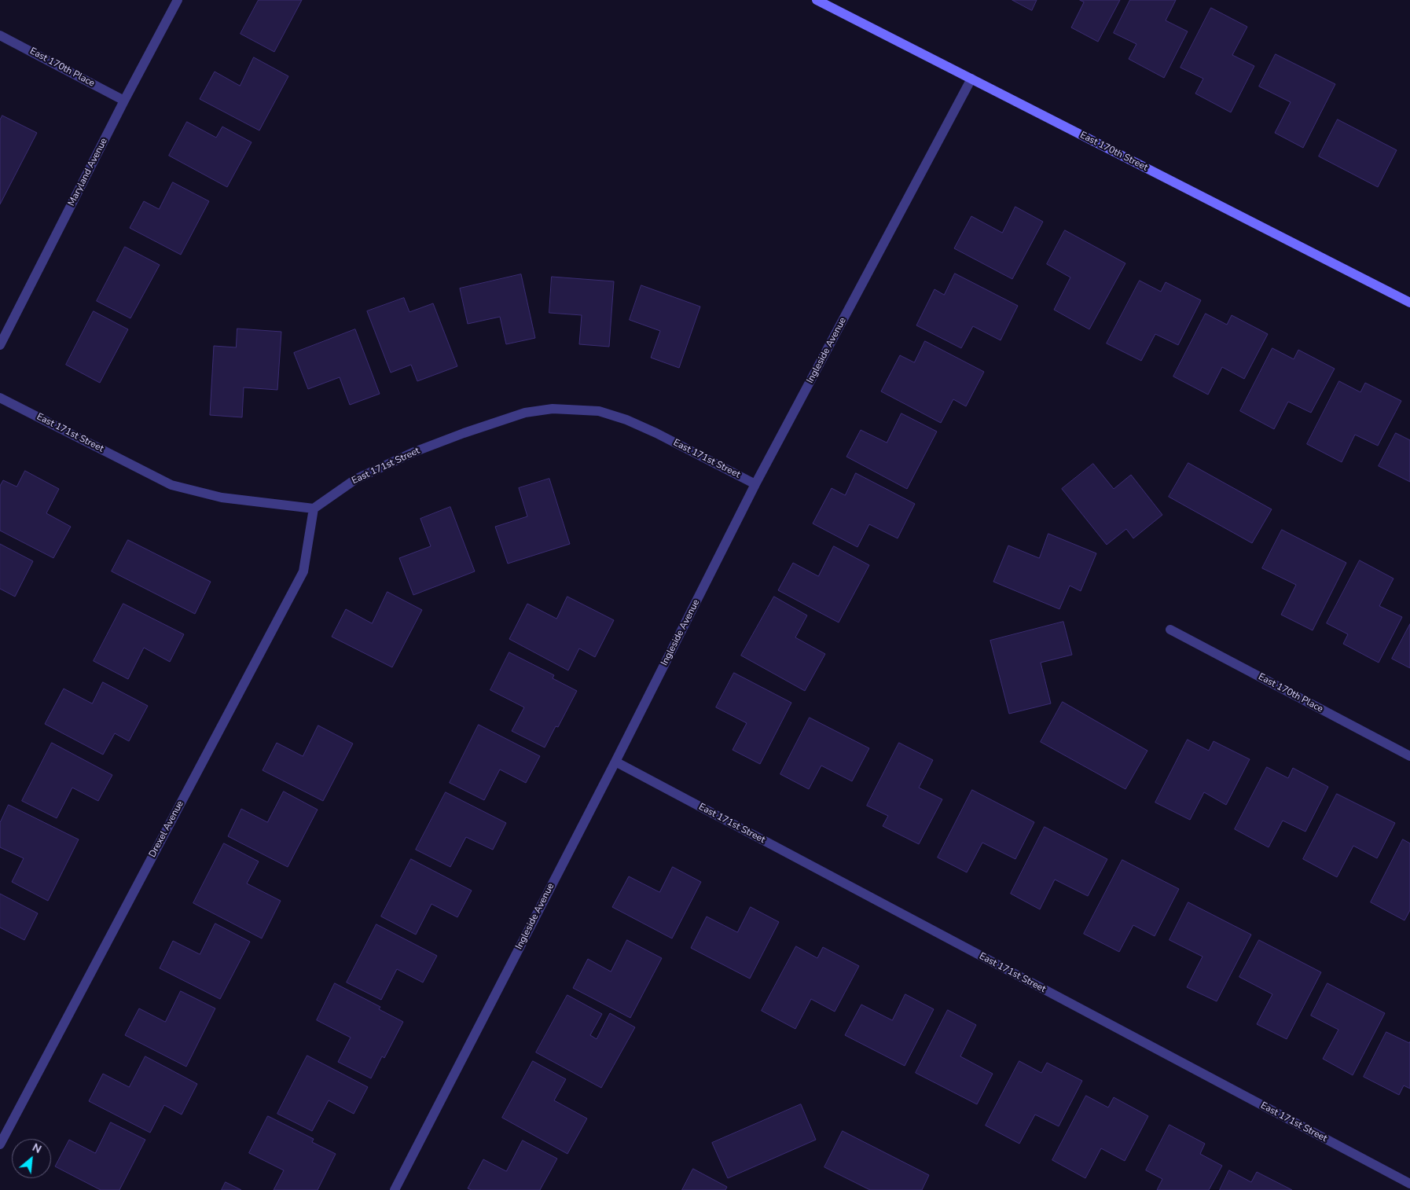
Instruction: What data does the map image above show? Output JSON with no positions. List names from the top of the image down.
{
  "streets": {
    "street": [
      "East 170th Place",
      "East 170th Street",
      "Maryland Avenue",
      "Ingleside Avenue",
      "East 171st Street",
      "Drexel Avenue"
    ]
  },
  "crossings": [
    ["East 170th Place", "Maryland Avenue"],
    ["East 170th Street", "Ingleside Avenue"],
    ["Ingleside Avenue", "East 171st Street"],
    ["East 171st Street", "Drexel Avenue"]
  ],
  "north": "top right"
}
